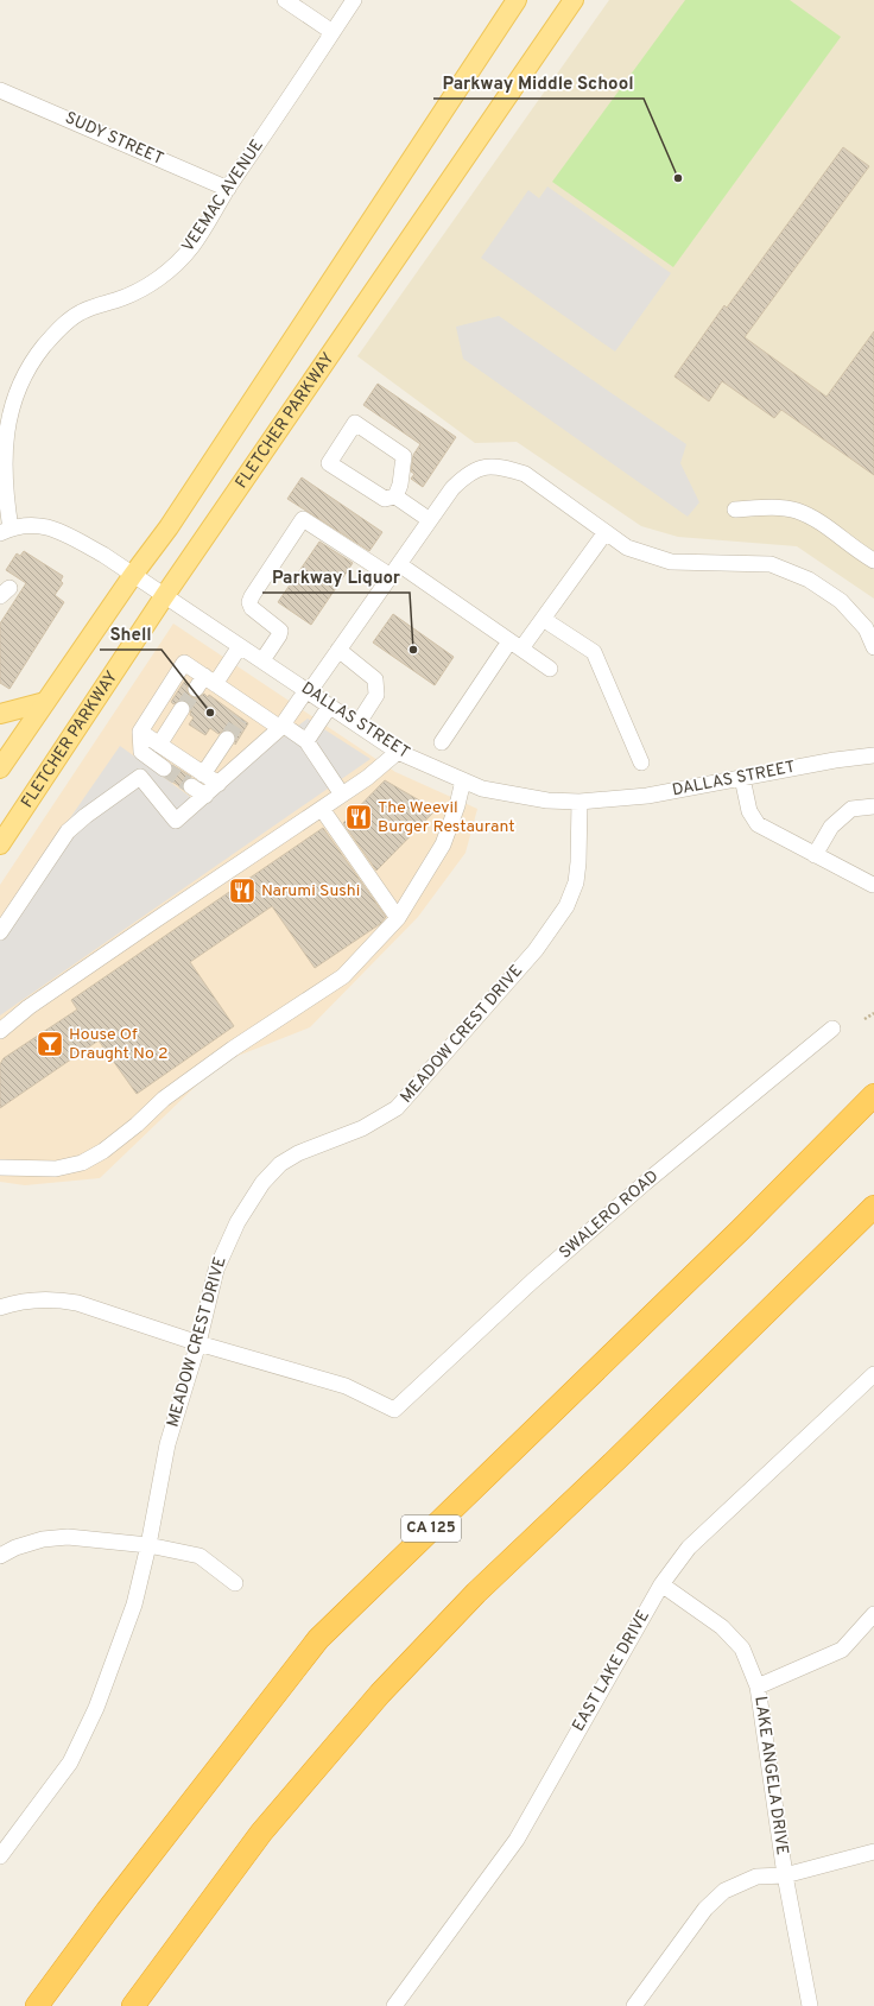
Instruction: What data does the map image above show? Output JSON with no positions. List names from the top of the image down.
{
  "streets": {
    "highway": ["CA 125"],
    "main road": ["FLETCHER PARKWAY"],
    "street": [
      "SUDY STREET",
      "VEEMAC AVENUE",
      "DALLAS STREET",
      "MEADOW CREST DRIVE",
      "SWALERO ROAD",
      "EAST LAKE DRIVE",
      "LAKE ANGELA DRIVE"
    ]
  },
  "crossings": [
    ["SUDY STREET", "VEEMAC AVENUE"],
    ["VEEMAC AVENUE", "DALLAS STREET"],
    ["FLETCHER PARKWAY", "DALLAS STREET"],
    ["DALLAS STREET", "MEADOW CREST DRIVE"],
    ["MEADOW CREST DRIVE", "SWALERO ROAD"],
    ["EAST LAKE DRIVE", "LAKE ANGELA DRIVE"]
  ],
  "places": {
    "other": ["Parkway Middle School", "Parkway Liquor", "Shell"],
    "restaurant": ["The Weevil Burger Restaurant", "Narumi Sushi"],
    "bar": ["House Of Draught No 2"]
  }
}
